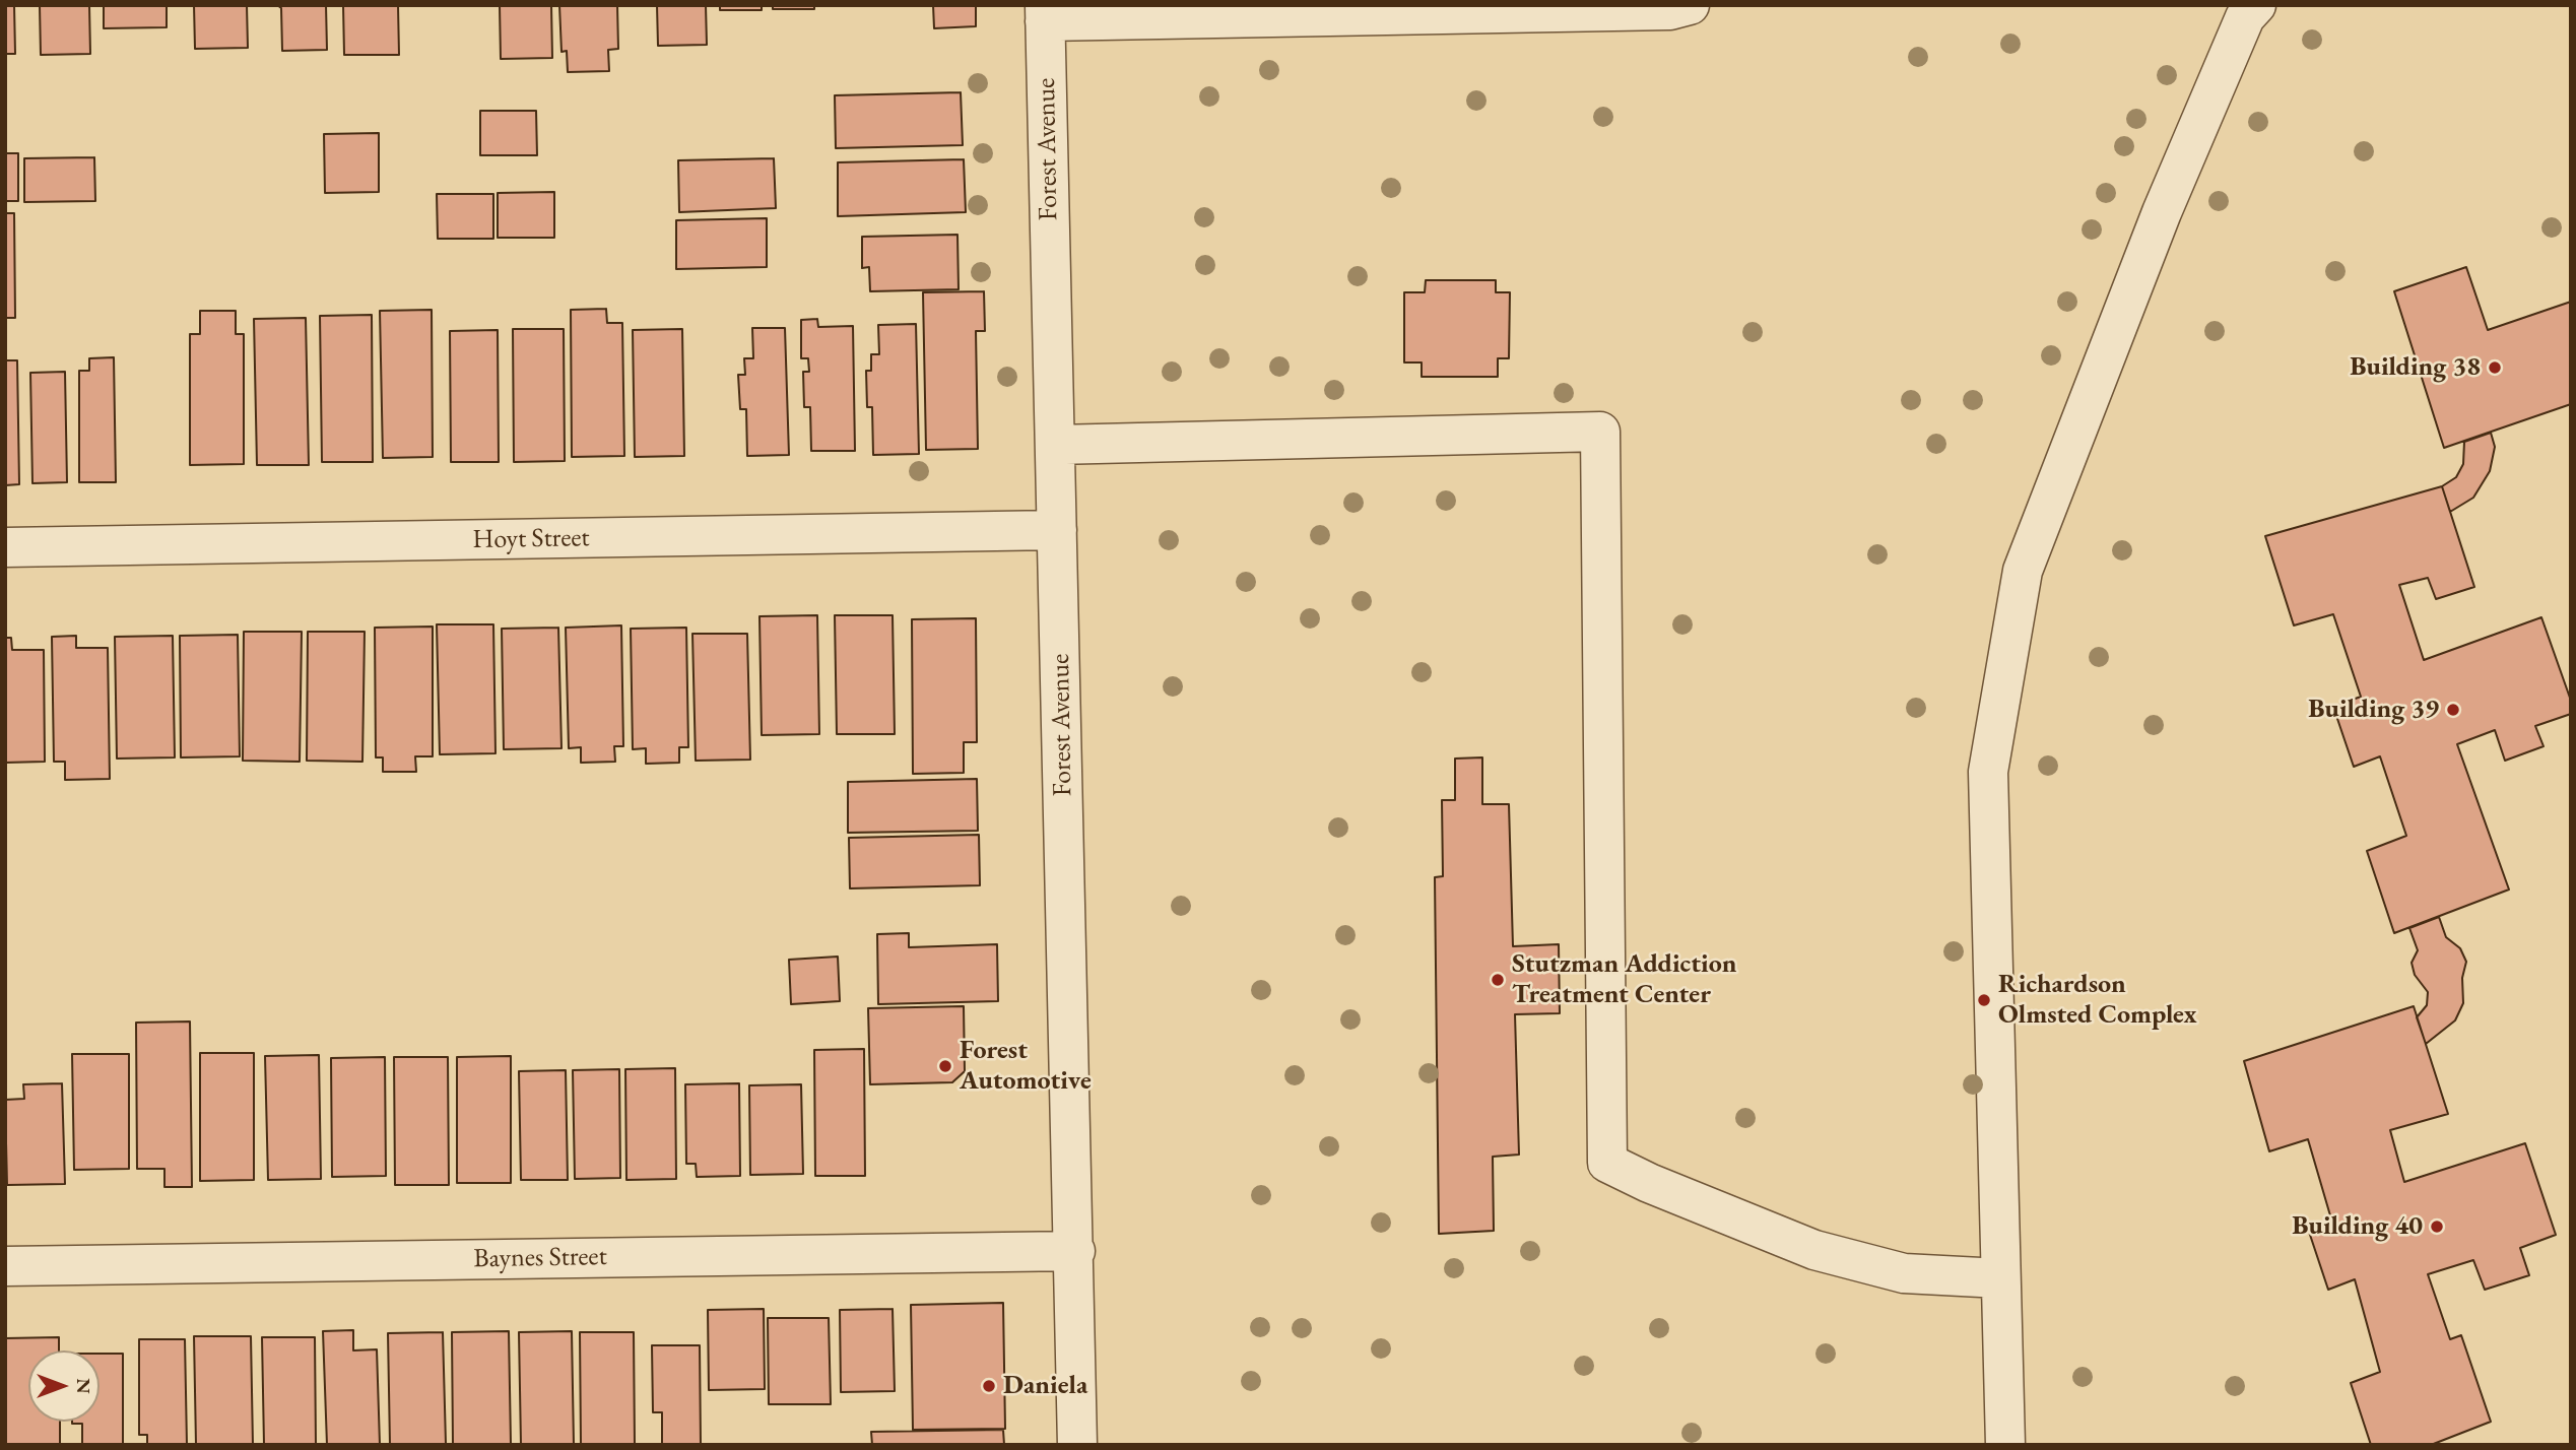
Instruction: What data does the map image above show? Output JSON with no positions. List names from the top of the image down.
{
  "streets": {
    "street": ["Forest Avenue", "Hoyt Street", "Baynes Street"]
  },
  "crossings": [
    ["Forest Avenue", "Hoyt Street"],
    ["Forest Avenue", "Baynes Street"]
  ],
  "places": [
    "Building 38",
    "Building 39",
    "Stutzman Addiction Treatment Center",
    "Richardson Olmsted Complex",
    "Forest Automotive",
    "Building 40",
    "Daniela"
  ],
  "north": "right"
}
